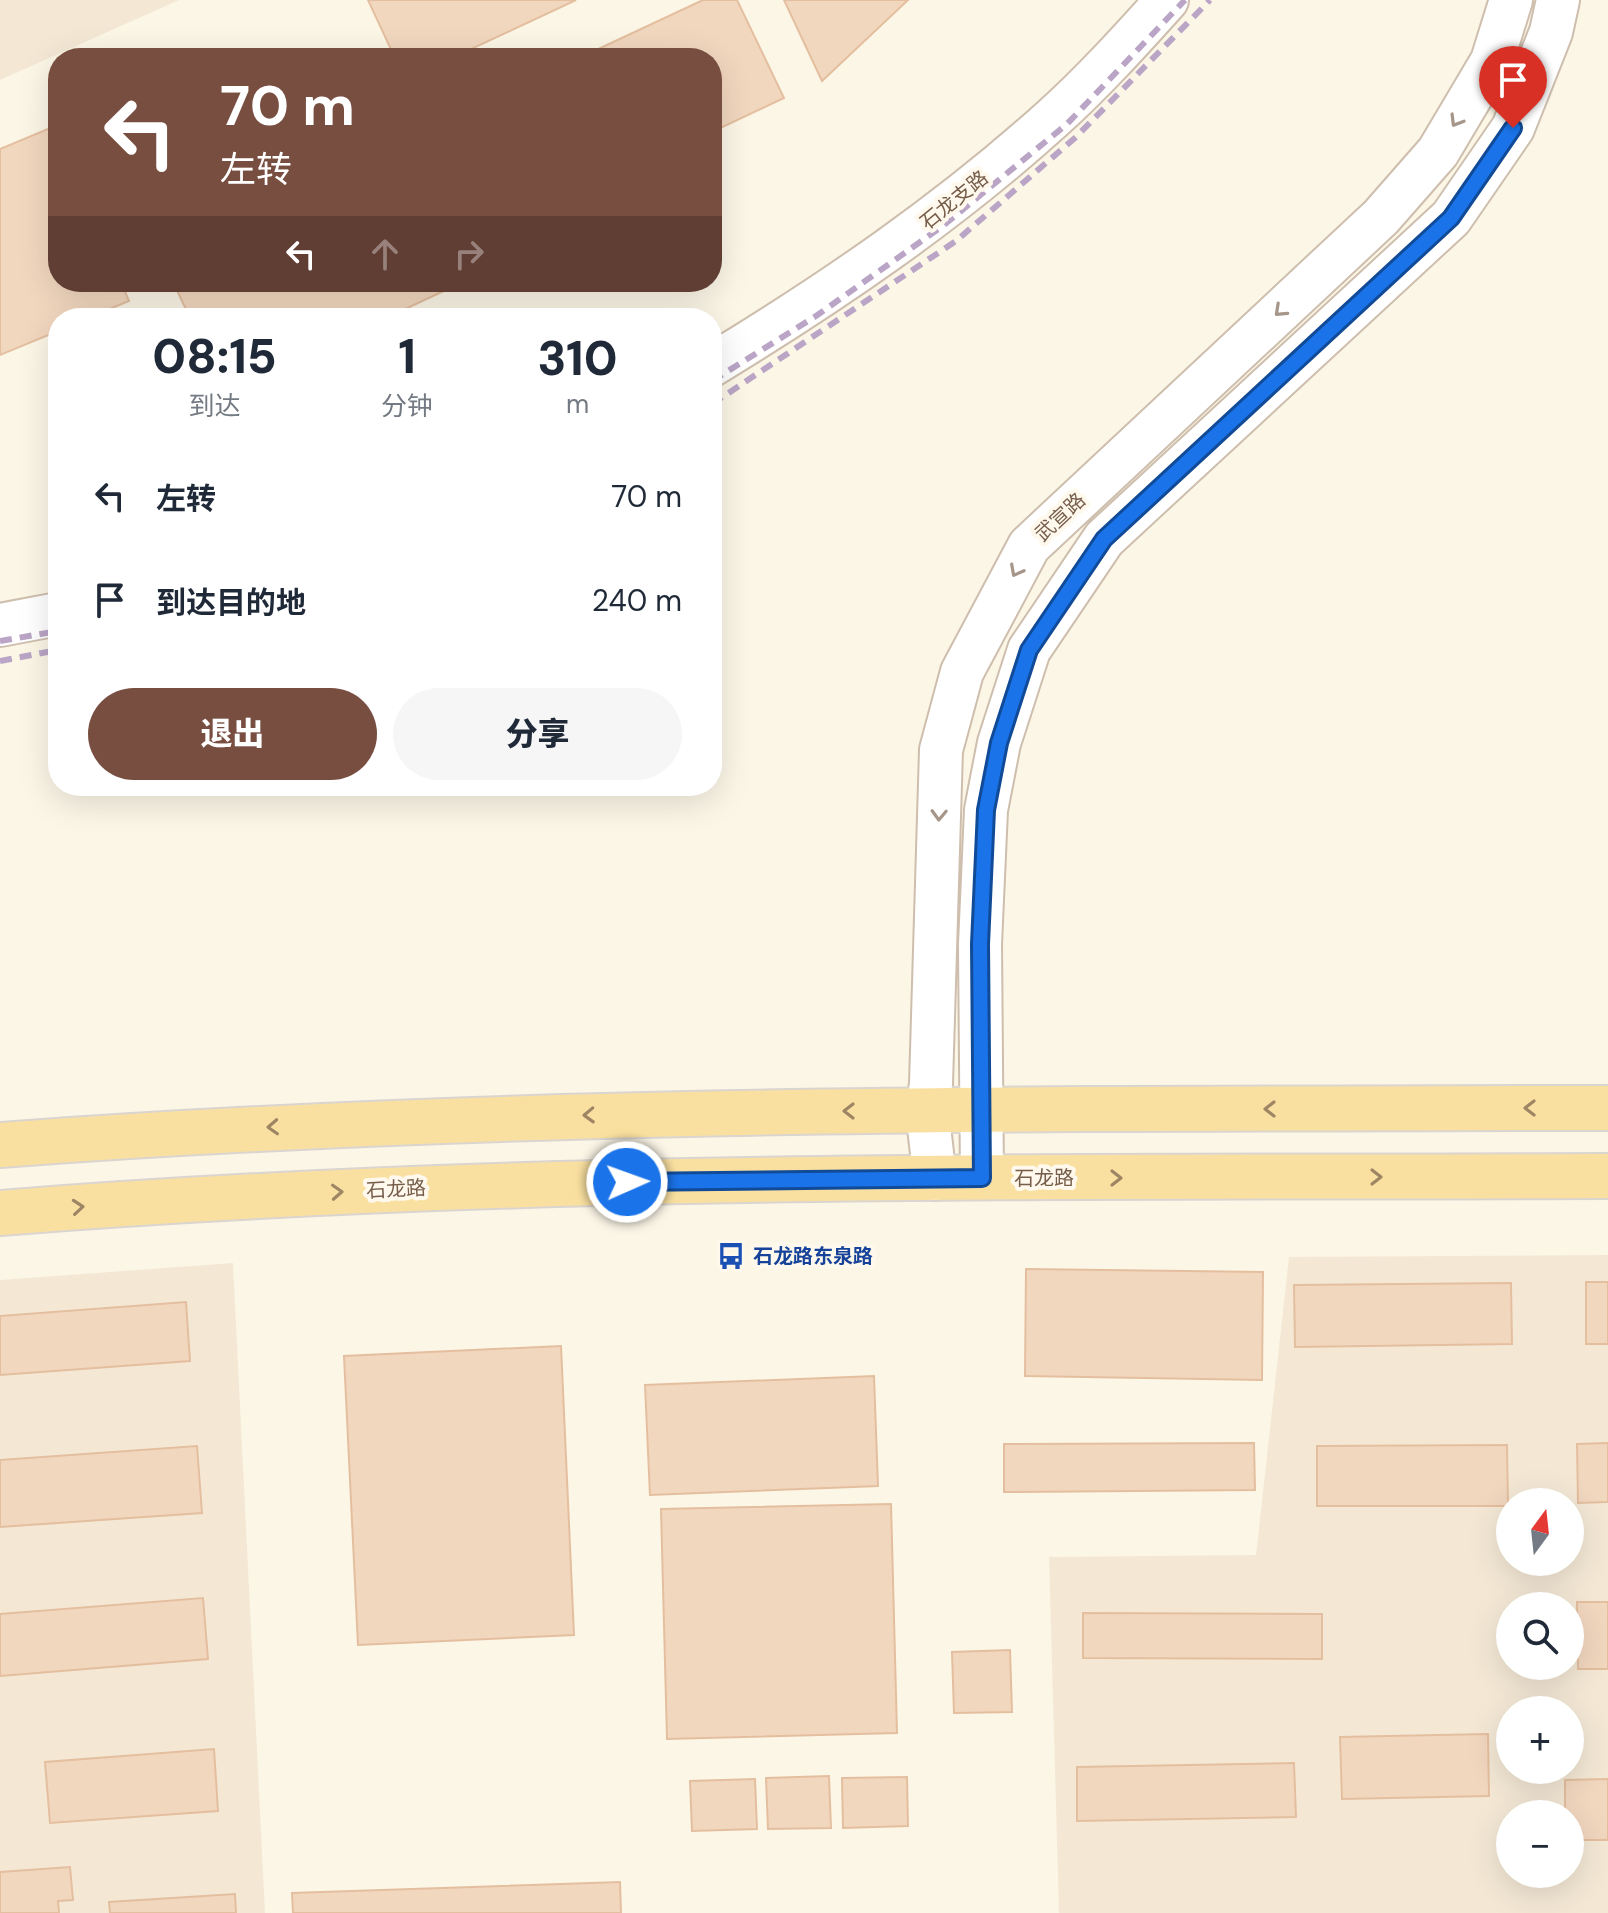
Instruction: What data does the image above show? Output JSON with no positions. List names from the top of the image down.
{
  "streets": {
    "main road": ["石龙路"],
    "street": ["石龙支路", "武宣路"]
  },
  "crossings": [
    ["武宣路", "石龙路"]
  ],
  "places": {
    "bus stop": ["石龙路东泉路"]
  },
  "north": "top",
  "page": {
    "turn": ["70 m", "左转"],
    "eta": [
      "08:15",
      "到达",
      "1",
      "分钟",
      "310",
      "m"
    ],
    "list": [
      {
        "name": "左转",
        "value": "70 m"
      },
      {
        "name": "到达目的地",
        "value": "240 m"
      }
    ],
    "buttons": ["退出", "分享"],
    "map_buttons": ["+", "−"]
  }
}
